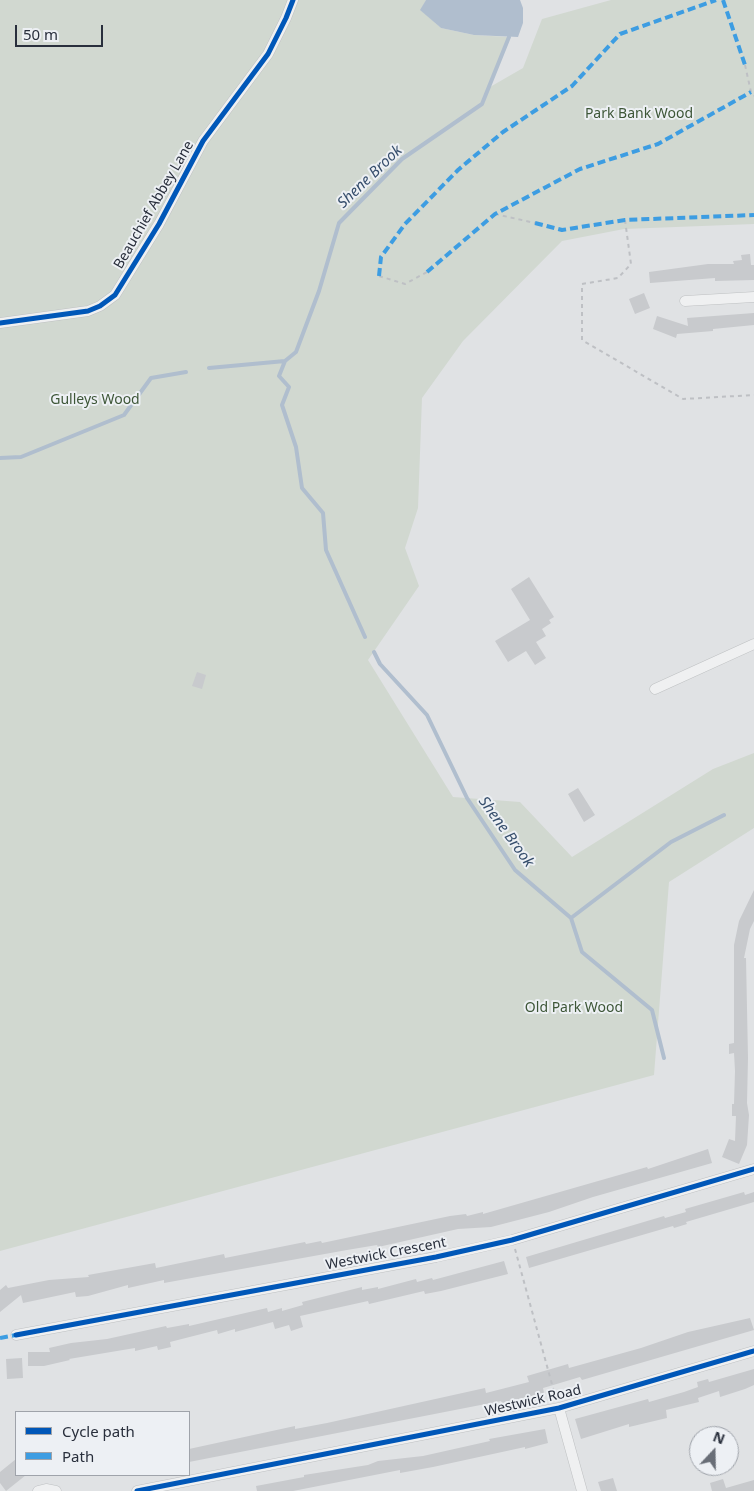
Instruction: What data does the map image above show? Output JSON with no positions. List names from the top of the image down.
{
  "streets": {
    "street": ["Beauchief Abbey Lane", "Westwick Crescent", "Westwick Road"]
  },
  "water": ["Shene Brook"],
  "parks": ["Park Bank Wood", "Gulleys Wood", "Old Park Wood"],
  "legend": ["Cycle path", "Path"],
  "scale_bar": "50 m",
  "north": "top"
}
